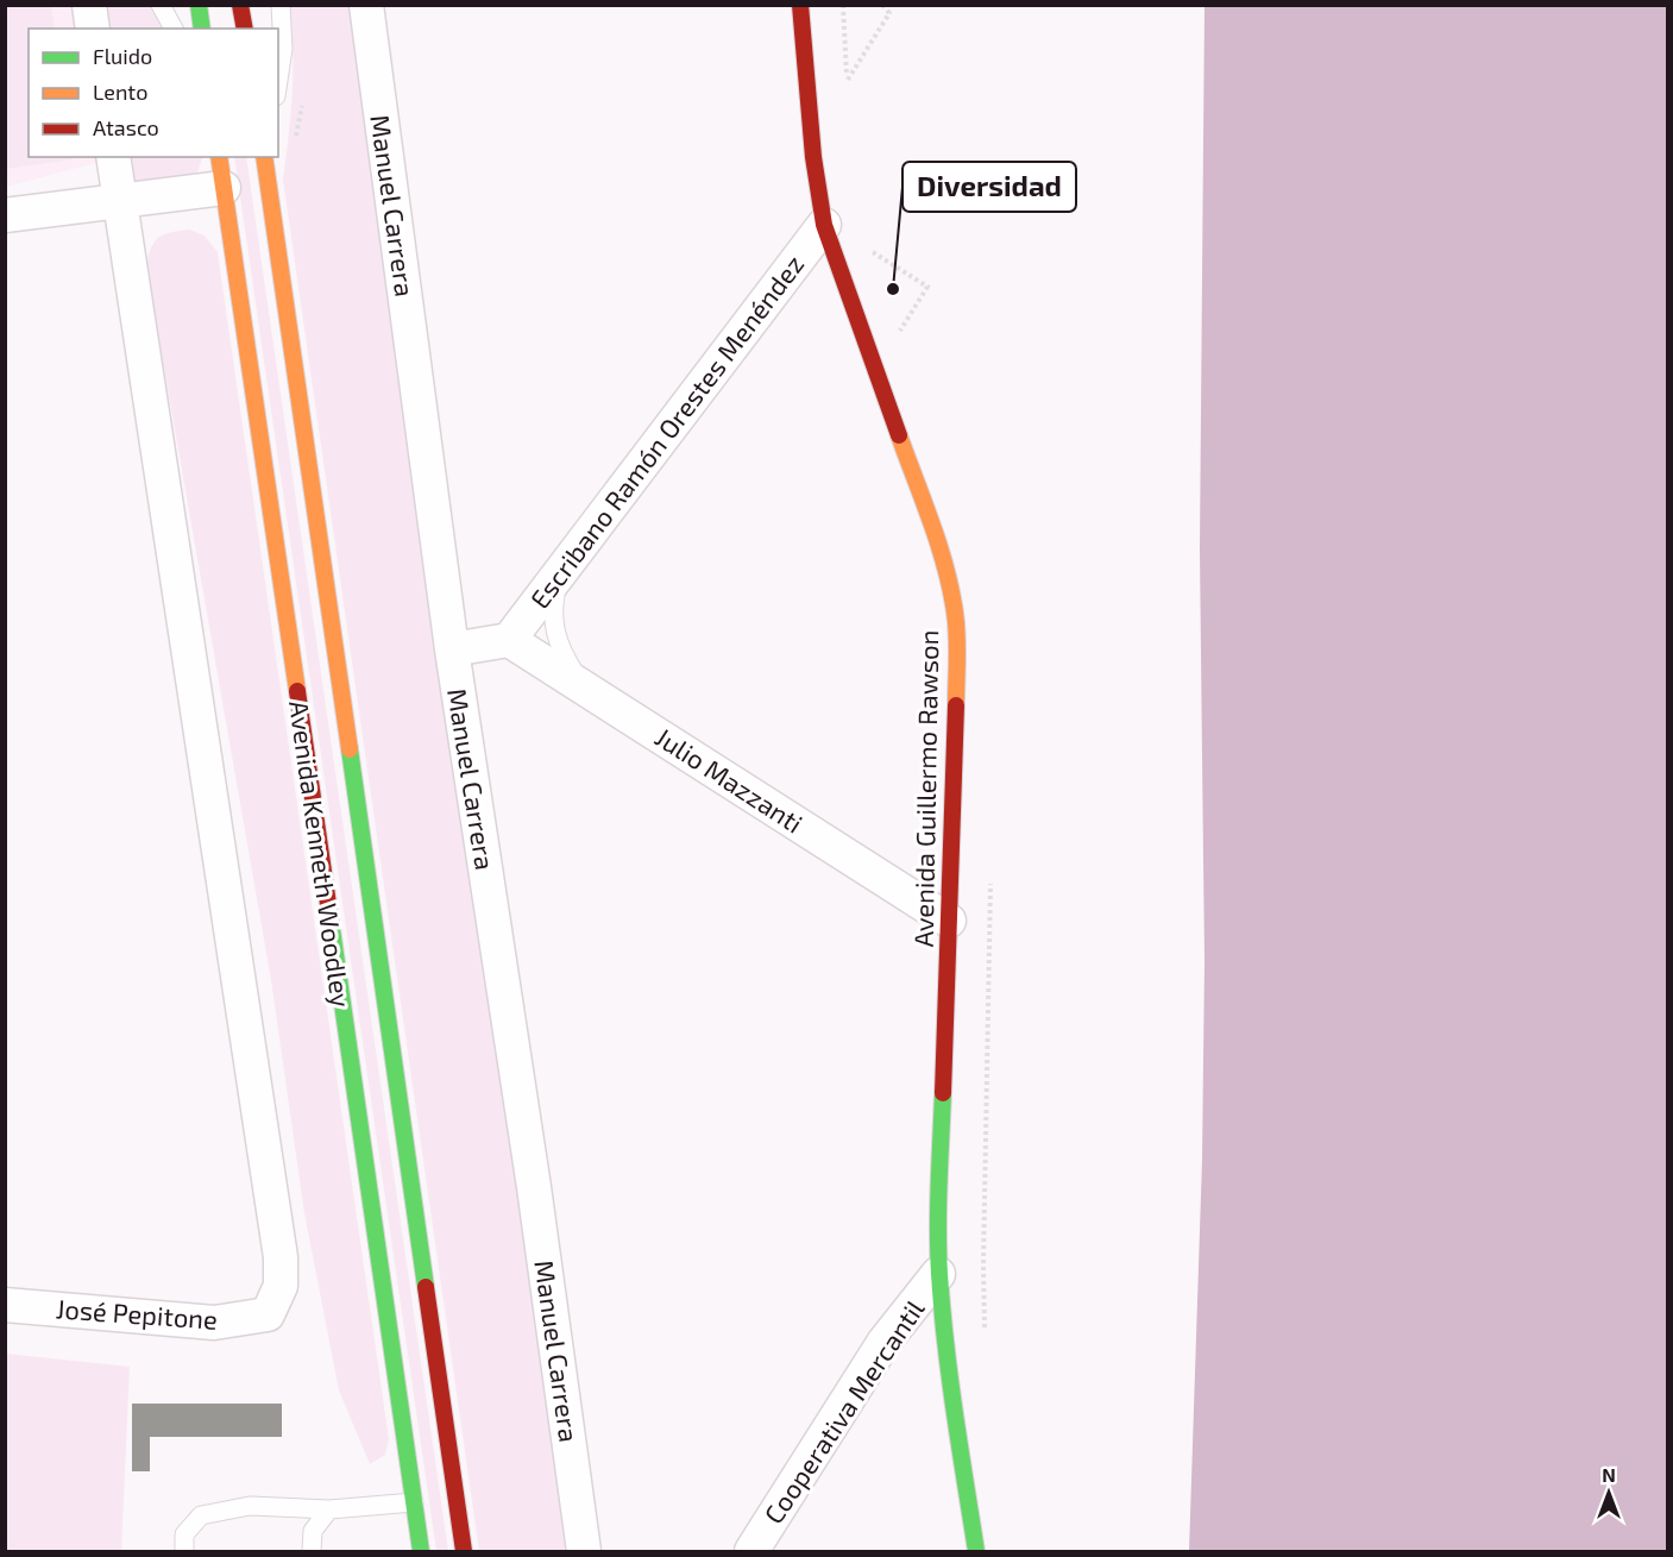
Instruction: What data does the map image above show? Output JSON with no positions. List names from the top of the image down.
{
  "streets": {
    "main road": ["Avenida Guillermo Rawson", "Avenida Kenneth Woodley"],
    "street": [
      "Manuel Carrera",
      "Escribano Ramón Orestes Menéndez",
      "Julio Mazzanti",
      "José Pepitone",
      "Cooperativa Mercantil"
    ]
  },
  "crossings": [
    ["Escribano Ramón Orestes Menéndez", "Julio Mazzanti"],
    ["Escribano Ramón Orestes Menéndez", "Avenida Guillermo Rawson"],
    ["Julio Mazzanti", "Avenida Guillermo Rawson"],
    ["Avenida Guillermo Rawson", "Cooperativa Mercantil"]
  ],
  "places": ["Diversidad"],
  "legend": ["Fluido", "Lento", "Atasco"],
  "north": "top"
}
